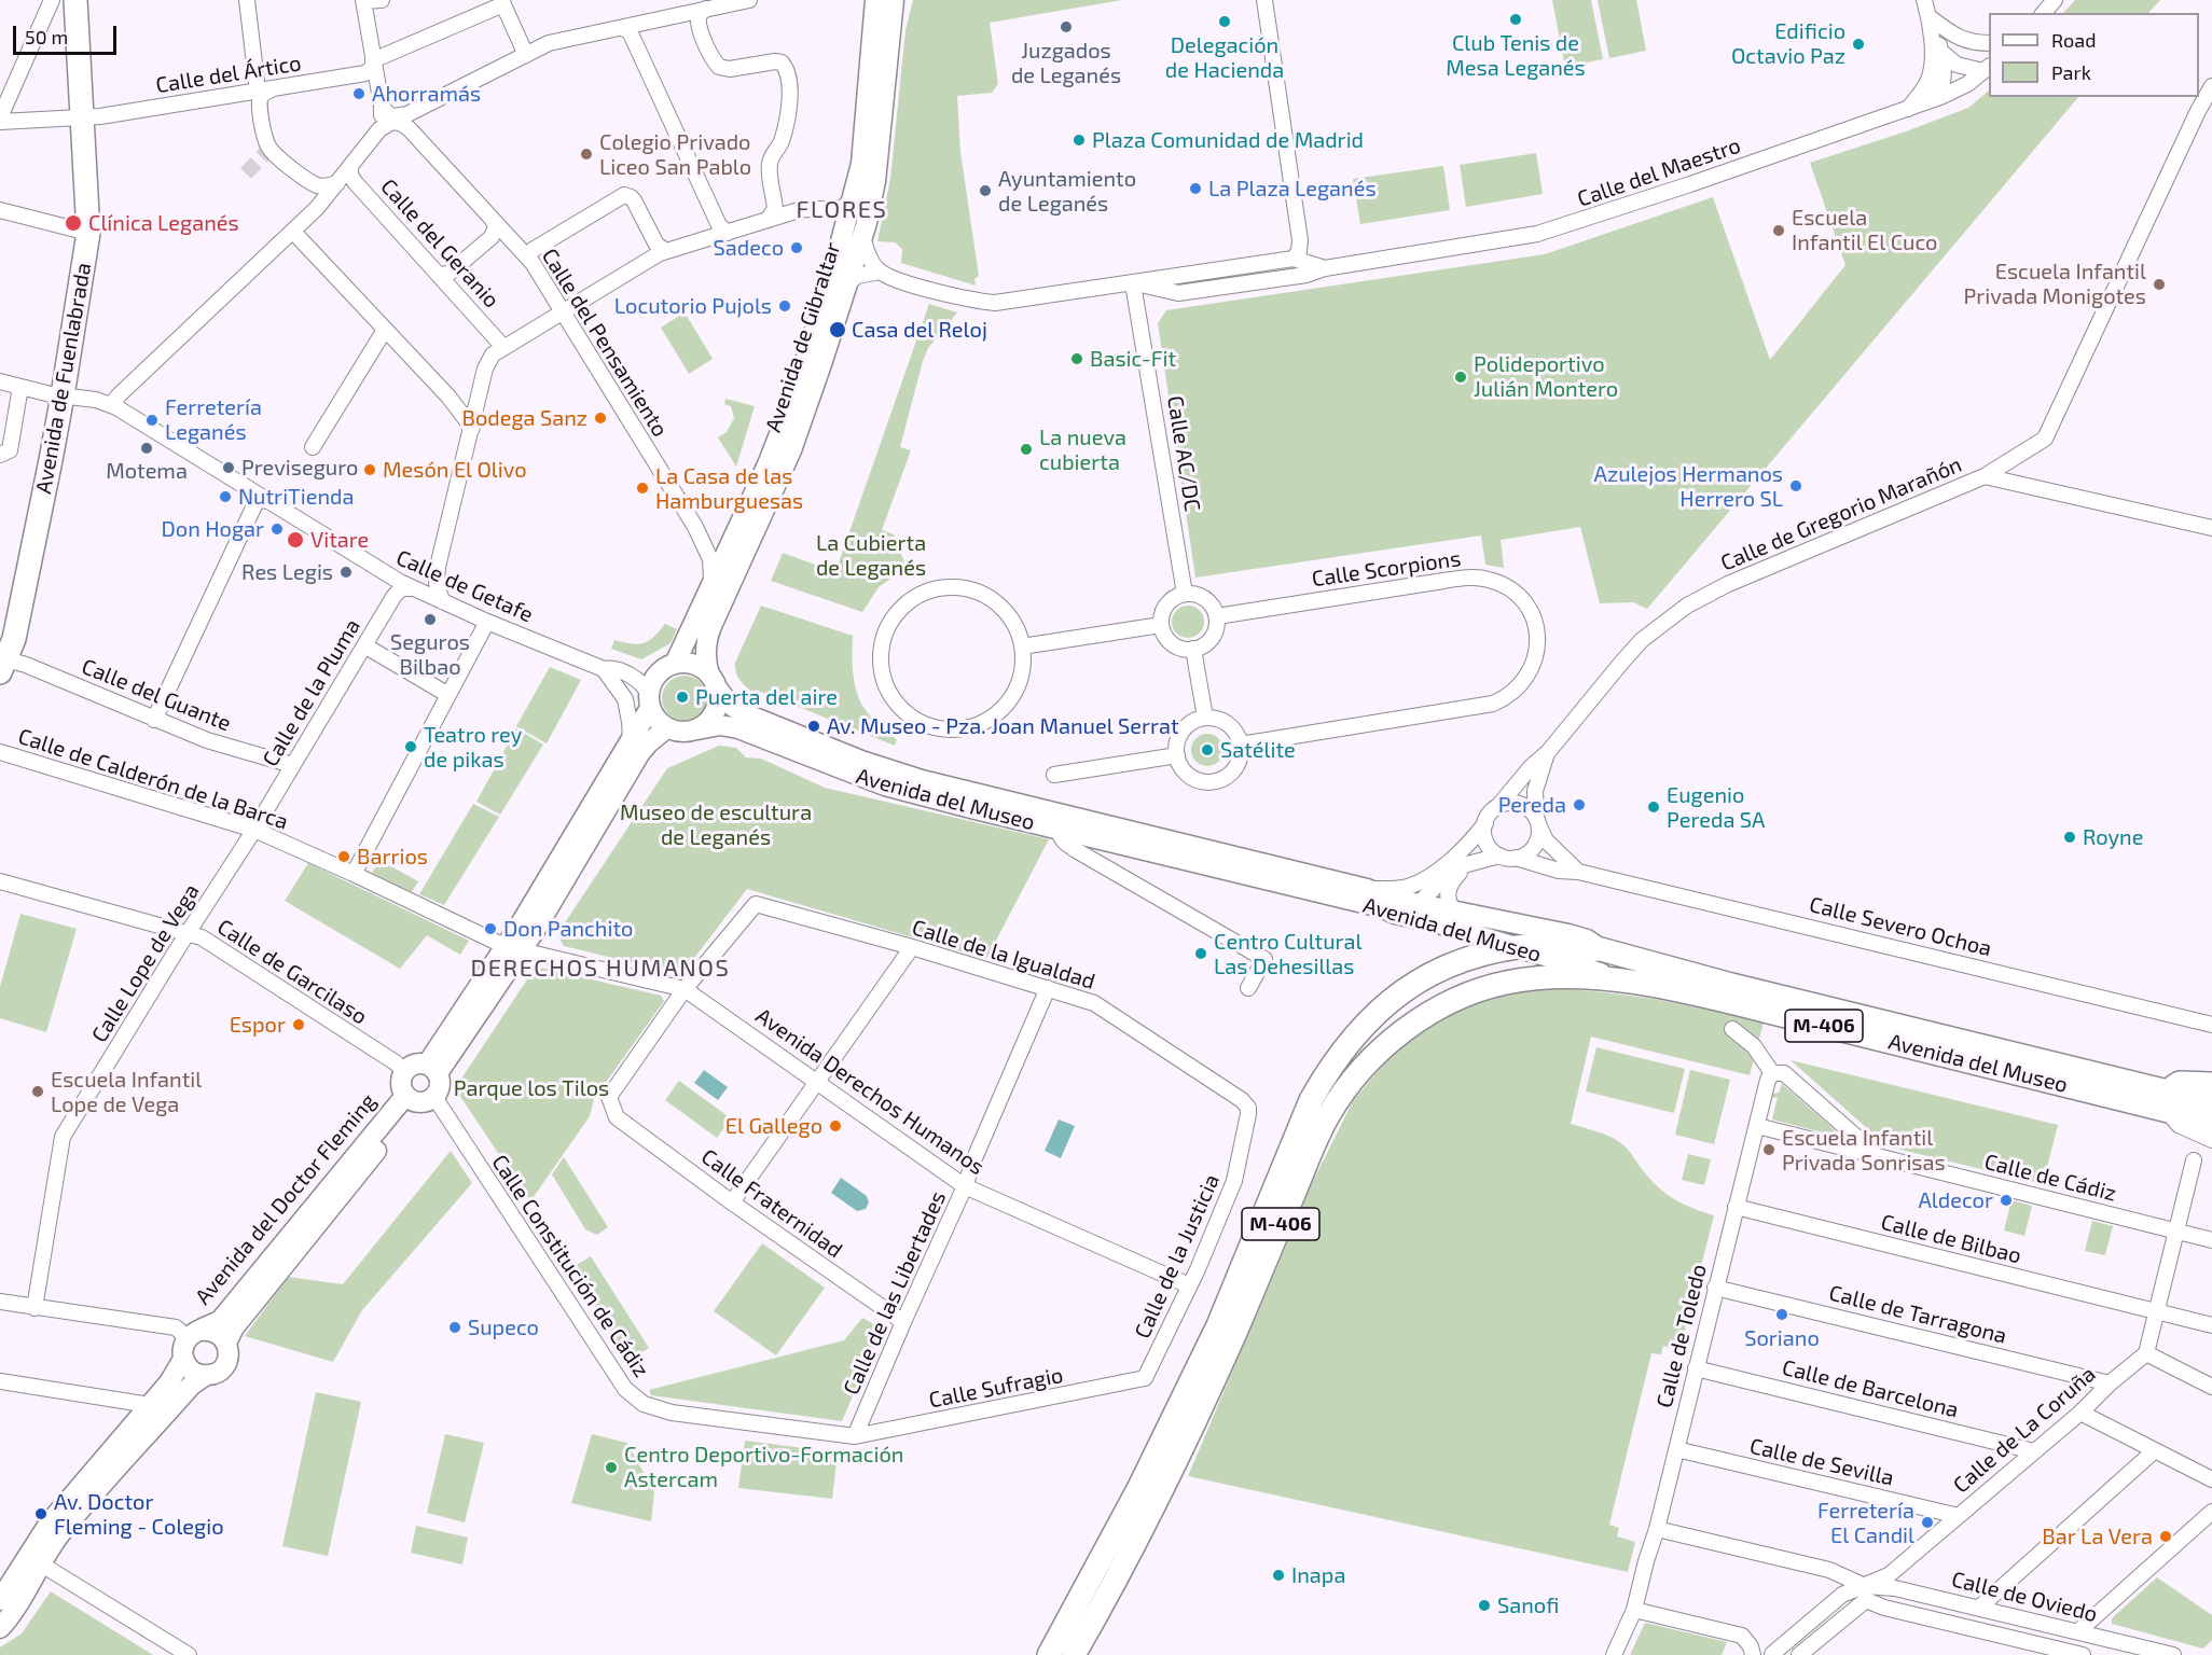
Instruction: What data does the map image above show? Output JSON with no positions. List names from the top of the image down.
{
  "streets": {
    "highway": ["Avenida de Fuenlabrada", "Avenida del Museo", "M-406"],
    "main road": ["Avenida de Gibraltar", "Avenida del Doctor Fleming"],
    "street": [
      "Calle del Ártico",
      "Calle del Maestro",
      "Calle del Geranio",
      "Calle del Pensamiento",
      "Calle AC/DC",
      "Calle de Gregorio Marañón",
      "Calle Scorpions",
      "Calle de Getafe",
      "Calle de la Pluma",
      "Calle del Guante",
      "Calle de Calderón de la Barca",
      "Calle Severo Ochoa",
      "Calle de la Igualdad",
      "Calle Lope de Vega",
      "Calle de Garcilaso",
      "Avenida Derechos Humanos",
      "Calle de Cádiz",
      "Calle Fraternidad",
      "Calle de Bilbao",
      "Calle de la Justicia",
      "Calle Constitución de Cádiz",
      "Calle de las Libertades",
      "Calle de Tarragona",
      "Calle de Toledo",
      "Calle Sufragio",
      "Calle de Barcelona",
      "Calle de La Coruña",
      "Calle de Sevilla",
      "Calle de Oviedo"
    ]
  },
  "crossings": [
    ["Calle del Ártico", "Avenida de Fuenlabrada"],
    ["Calle del Maestro", "Calle AC/DC"],
    ["Avenida de Gibraltar", "Calle del Pensamiento"],
    ["Avenida de Gibraltar", "Calle de Getafe"],
    ["Avenida de Gibraltar", "Avenida del Museo"],
    ["Avenida de Fuenlabrada", "Calle de Getafe"],
    ["Avenida de Fuenlabrada", "Calle del Guante"],
    ["Calle AC/DC", "Calle Scorpions"],
    ["Calle de Getafe", "Calle de la Pluma"],
    ["Calle de Getafe", "Avenida del Museo"],
    ["Calle de la Pluma", "Calle del Guante"],
    ["Calle de la Pluma", "Calle de Calderón de la Barca"],
    ["Calle de la Pluma", "Calle Lope de Vega"],
    ["Calle de Calderón de la Barca", "Calle Lope de Vega"],
    ["Calle de Calderón de la Barca", "Avenida Derechos Humanos"],
    ["Avenida del Museo", "M-406"],
    ["Calle de la Igualdad", "Avenida Derechos Humanos"],
    ["Calle de la Igualdad", "Calle Fraternidad"],
    ["Calle de la Igualdad", "Calle de la Justicia"],
    ["Calle de la Igualdad", "Calle de las Libertades"],
    ["Calle Lope de Vega", "Calle de Garcilaso"],
    ["Calle de Garcilaso", "Avenida del Doctor Fleming"],
    ["Calle de Garcilaso", "Calle Constitución de Cádiz"],
    ["Avenida Derechos Humanos", "Calle Fraternidad"],
    ["Avenida Derechos Humanos", "Calle de la Justicia"],
    ["Avenida Derechos Humanos", "Calle de las Libertades"],
    ["Calle de Cádiz", "Calle de Toledo"],
    ["Avenida del Doctor Fleming", "Calle Constitución de Cádiz"],
    ["Calle Fraternidad", "Calle de las Libertades"],
    ["Calle de Bilbao", "Calle de Toledo"],
    ["Calle de la Justicia", "Calle Sufragio"],
    ["Calle Constitución de Cádiz", "Calle de las Libertades"],
    ["Calle Constitución de Cádiz", "Calle Sufragio"],
    ["Calle de las Libertades", "Calle Sufragio"],
    ["Calle de Tarragona", "Calle de Toledo"],
    ["Calle de Tarragona", "Calle de La Coruña"],
    ["Calle de Toledo", "Calle de Barcelona"],
    ["Calle de Toledo", "Calle de Sevilla"],
    ["Calle de Toledo", "Calle de Oviedo"],
    ["Calle de Barcelona", "Calle de La Coruña"],
    ["Calle de La Coruña", "Calle de Sevilla"],
    ["Calle de La Coruña", "Calle de Oviedo"]
  ],
  "districts": ["FLORES", "DERECHOS HUMANOS"],
  "parks": ["La Cubierta de Leganés", "Museo de escultura de Leganés", "Parque los Tilos"],
  "places": [
    "Club Tenis de Mesa Leganés",
    "Delegación de Hacienda",
    "Juzgados de Leganés",
    "Edificio Octavio Paz",
    "Ahorramás",
    "Plaza Comunidad de Madrid",
    "Colegio Privado Liceo San Pablo",
    "La Plaza Leganés",
    "Ayuntamiento de Leganés",
    "Clínica Leganés",
    "Escuela Infantil El Cuco",
    "Sadeco",
    "Escuela Infantil Privada Monigotes",
    "Locutorio Pujols",
    "Casa del Reloj",
    "Basic-Fit",
    "Polideportivo Julián Montero",
    "Bodega Sanz",
    "Ferretería Leganés",
    "Motema",
    "La nueva cubierta",
    "Previseguro",
    "Mesón El Olivo",
    "Azulejos Hermanos Herrero SL",
    "La Casa de las Hamburguesas",
    "NutriTienda",
    "Don Hogar",
    "Vitare",
    "Res Legis",
    "Seguros Bilbao",
    "Puerta del aire",
    "Av. Museo - Pza. Joan Manuel Serrat",
    "Teatro rey de pikas",
    "Satélite",
    "Pereda",
    "Eugenio Pereda SA",
    "Royne",
    "Barrios",
    "Don Panchito",
    "Centro Cultural Las Dehesillas",
    "Espor",
    "Escuela Infantil Lope de Vega",
    "El Gallego",
    "Escuela Infantil Privada Sonrisas",
    "Aldecor",
    "Soriano",
    "Supeco",
    "Centro Deportivo-Formación Astercam",
    "Av. Doctor Fleming - Colegio",
    "Ferretería El Candil",
    "Bar La Vera",
    "Inapa",
    "Sanofi"
  ],
  "legend": ["Road", "Park"],
  "scale_bar": "50 m"
}
